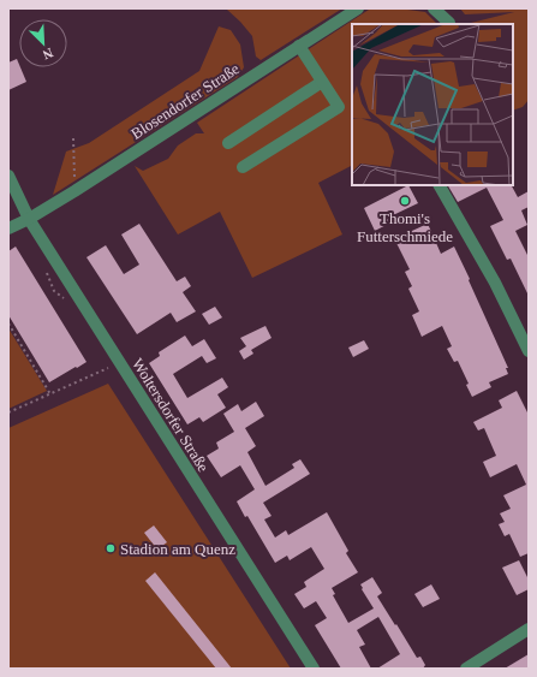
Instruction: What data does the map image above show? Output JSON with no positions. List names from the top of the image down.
{
  "streets": {
    "street": ["Blosendorfer Straße", "Woltersdorfer Straße"]
  },
  "crossings": [
    ["Blosendorfer Straße", "Woltersdorfer Straße"]
  ],
  "places": ["Thomi's Futterschmiede", "Stadion am Quenz"],
  "north": "bottom right"
}
